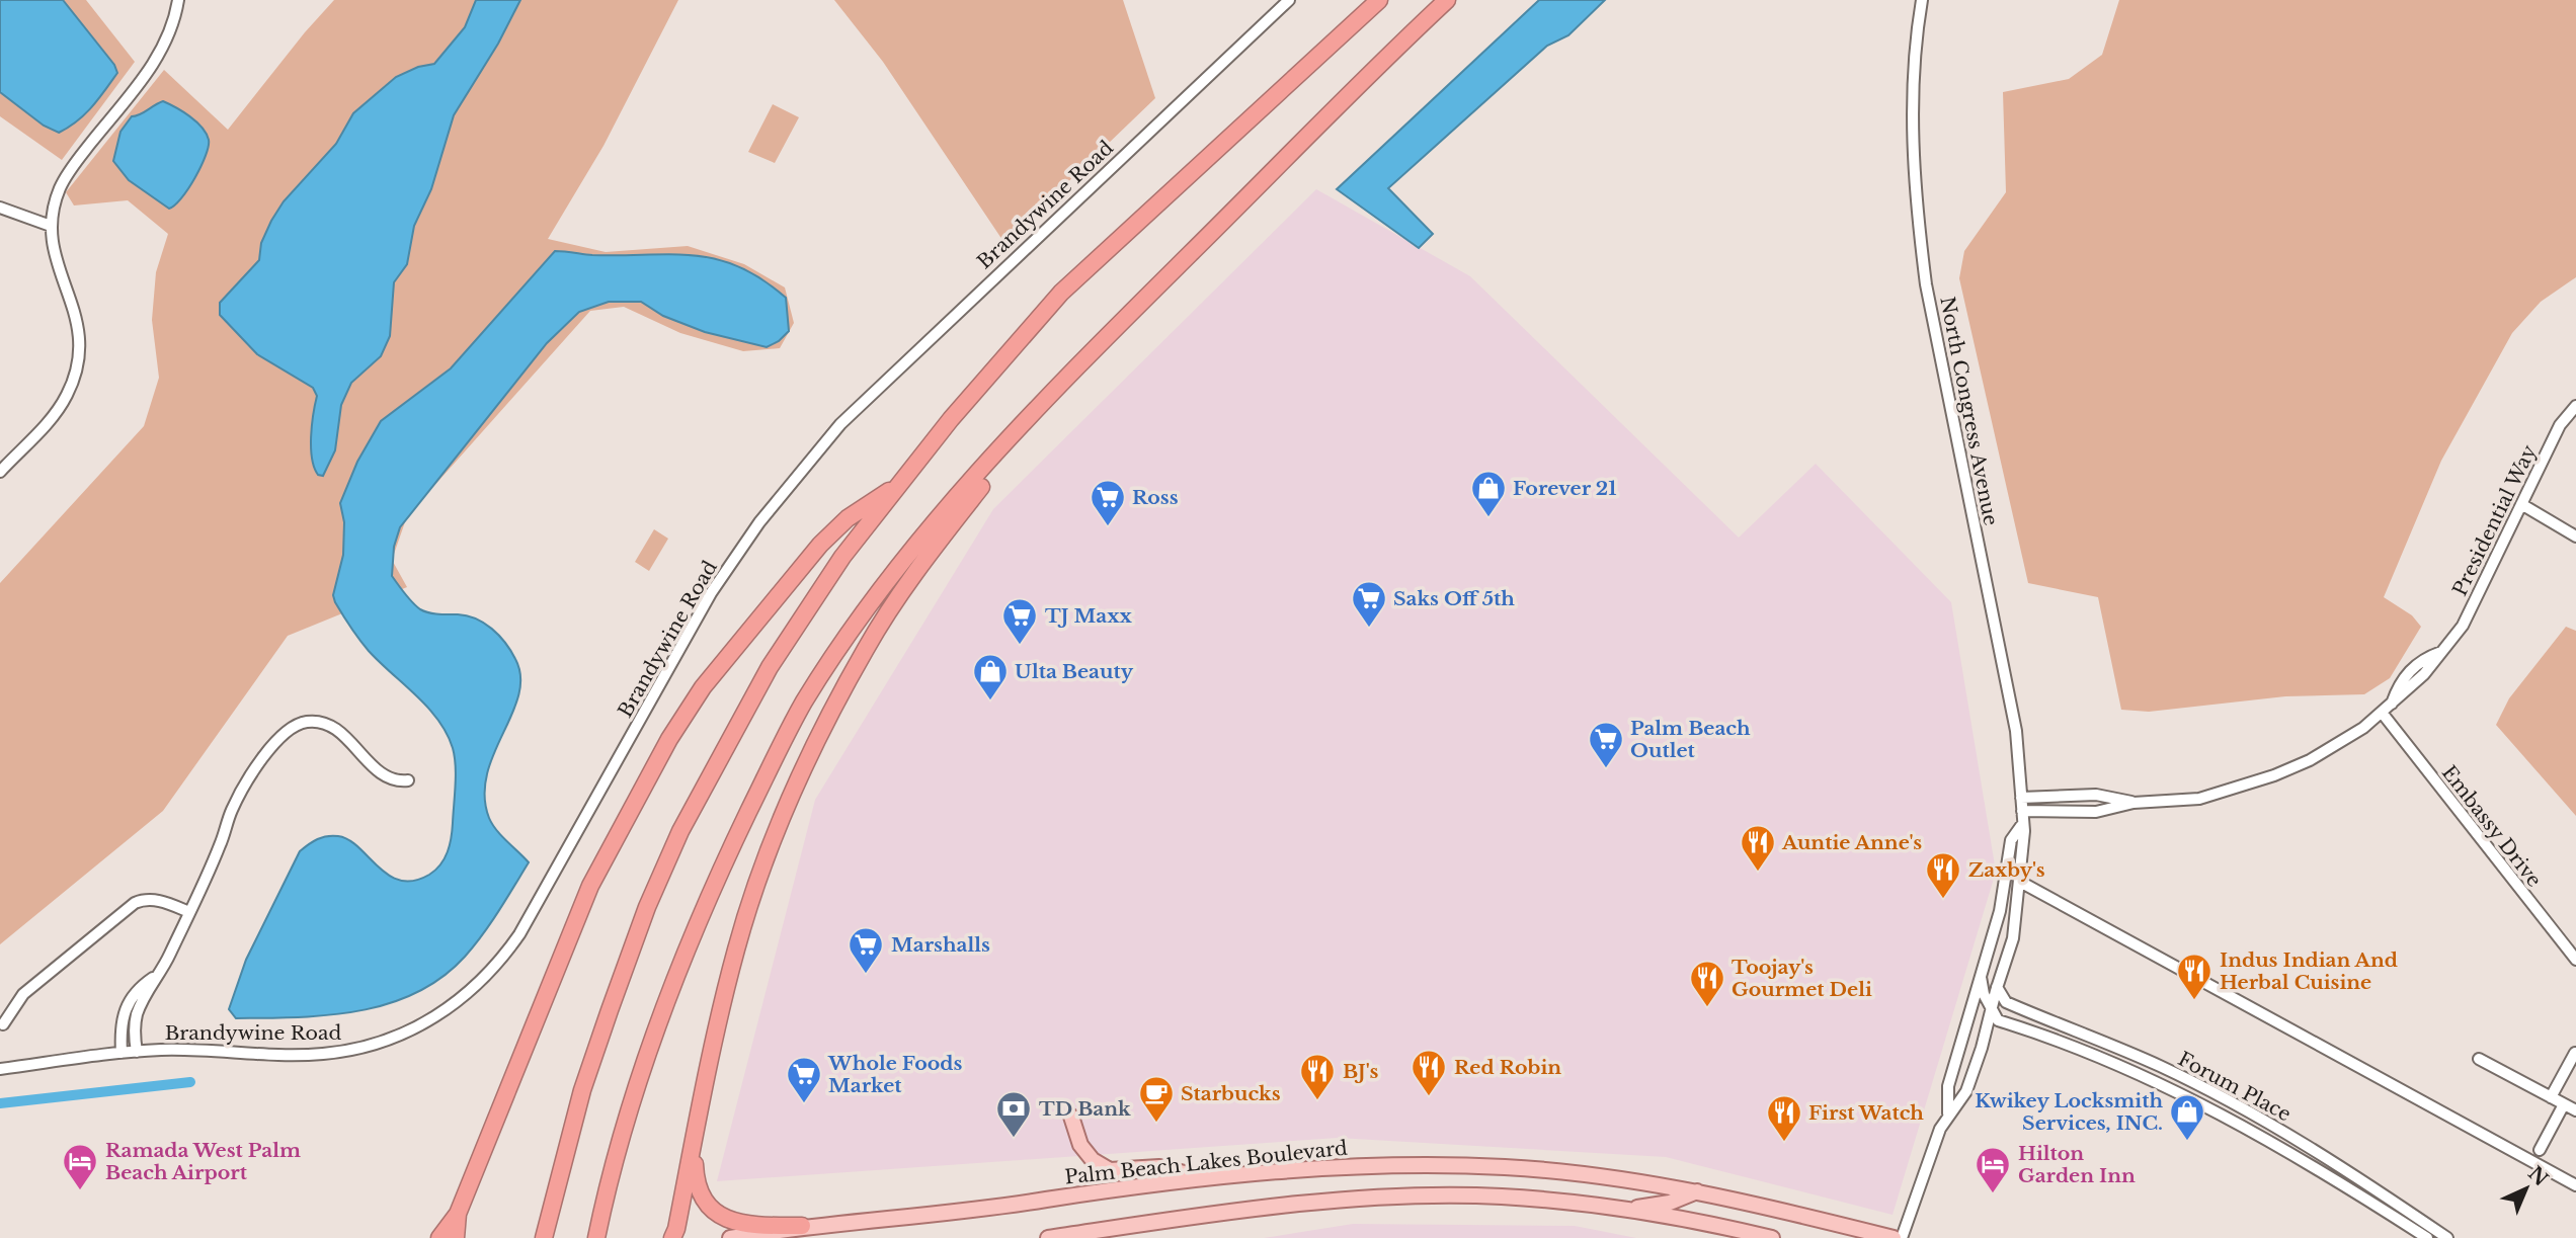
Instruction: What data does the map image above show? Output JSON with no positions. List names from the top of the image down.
{
  "streets": {
    "main road": ["Palm Beach Lakes Boulevard"],
    "street": [
      "Brandywine Road",
      "North Congress Avenue",
      "Presidential Way",
      "Embassy Drive",
      "Forum Place"
    ]
  },
  "crossings": [
    ["North Congress Avenue", "Presidential Way"],
    ["North Congress Avenue", "Forum Place"],
    ["Presidential Way", "Embassy Drive"]
  ],
  "places": {
    "shop": ["Forever 21", "Ulta Beauty", "Kwikey Locksmith Services, INC."],
    "supermarket": [
      "Ross",
      "Saks Off 5th",
      "TJ Maxx",
      "Palm Beach Outlet",
      "Marshalls",
      "Whole Foods Market"
    ],
    "restaurant": [
      "Auntie Anne's",
      "Zaxby's",
      "Indus Indian And Herbal Cuisine",
      "Toojay's Gourmet Deli",
      "Red Robin",
      "BJ's",
      "First Watch"
    ],
    "cafe": ["Starbucks"],
    "bank": ["TD Bank"],
    "hotel": ["Ramada West Palm Beach Airport", "Hilton Garden Inn"]
  },
  "north": "top right"
}
